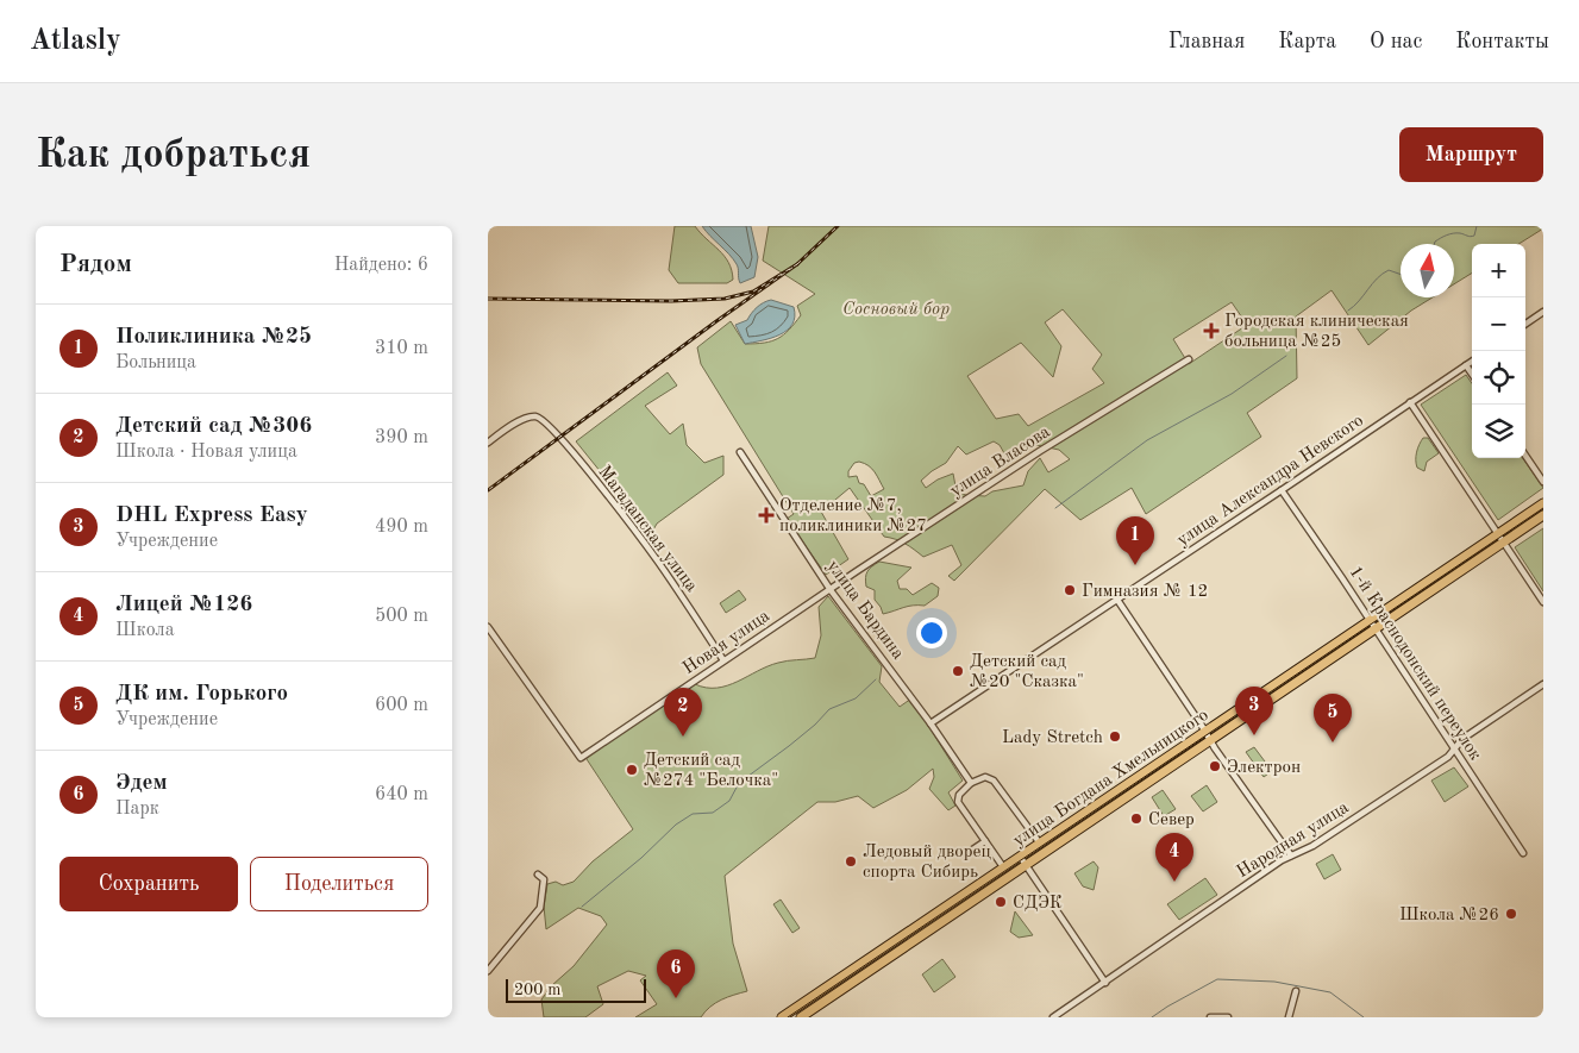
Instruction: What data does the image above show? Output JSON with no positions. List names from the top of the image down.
{
  "streets": {
    "highway": ["улица Богдана Хмельницкого"],
    "street": [
      "улица Власова",
      "улица Александра Невского",
      "Магаданская улица",
      "улица Бардина",
      "Новая улица",
      "1-й Краснодонский переулок",
      "Народная улица"
    ]
  },
  "crossings": [
    ["улица Власова", "улица Бардина"],
    ["улица Власова", "Новая улица"],
    ["улица Александра Невского", "улица Бардина"],
    ["улица Александра Невского", "1-й Краснодонский переулок"],
    ["Магаданская улица", "Новая улица"],
    ["улица Бардина", "Новая улица"],
    ["1-й Краснодонский переулок", "улица Богдана Хмельницкого"],
    ["1-й Краснодонский переулок", "Народная улица"]
  ],
  "parks": ["Сосновый бор"],
  "places": {
    "health": ["Городская клиническая больница №25", "Отделение №7, поликлиники №27"],
    "other": [
      "Гимназия № 12",
      "Детский сад №20 \"Сказка\"",
      "Lady Stretch",
      "Электрон",
      "Детский сад №274 \"Белочка\"",
      "Север",
      "Ледовый дворец спорта Сибирь",
      "СДЭК",
      "Школа №26"
    ]
  },
  "scale_bar": "200 m",
  "north": "top",
  "page": {
    "header": "Atlasly",
    "nav": [
      "Главная",
      "Карта",
      "О нас",
      "Контакты"
    ],
    "buttons": [
      "Маршрут",
      ["Сохранить", "Поделиться"]
    ],
    "title": "Как добраться",
    "heading": ["Рядом", "Найдено: 6"],
    "map_buttons": ["+", "−"],
    "list": [
      {
        "mark": "1",
        "name": "Поликлиника №25",
        "note": "Больница",
        "value": "310 m"
      },
      {
        "mark": "2",
        "name": "Детский сад №306",
        "note": "Школа · Новая улица",
        "value": "390 m"
      },
      {
        "mark": "3",
        "name": "DHL Express Easy",
        "note": "Учреждение",
        "value": "490 m"
      },
      {
        "mark": "4",
        "name": "Лицей №126",
        "note": "Школа",
        "value": "500 m"
      },
      {
        "mark": "5",
        "name": "ДК им. Горького",
        "note": "Учреждение",
        "value": "600 m"
      },
      {
        "mark": "6",
        "name": "Эдем",
        "note": "Парк",
        "value": "640 m"
      }
    ],
    "pins": [
      "1",
      "3",
      "2",
      "5",
      "4",
      "6"
    ],
    "scale": "200 m"
  }
}
